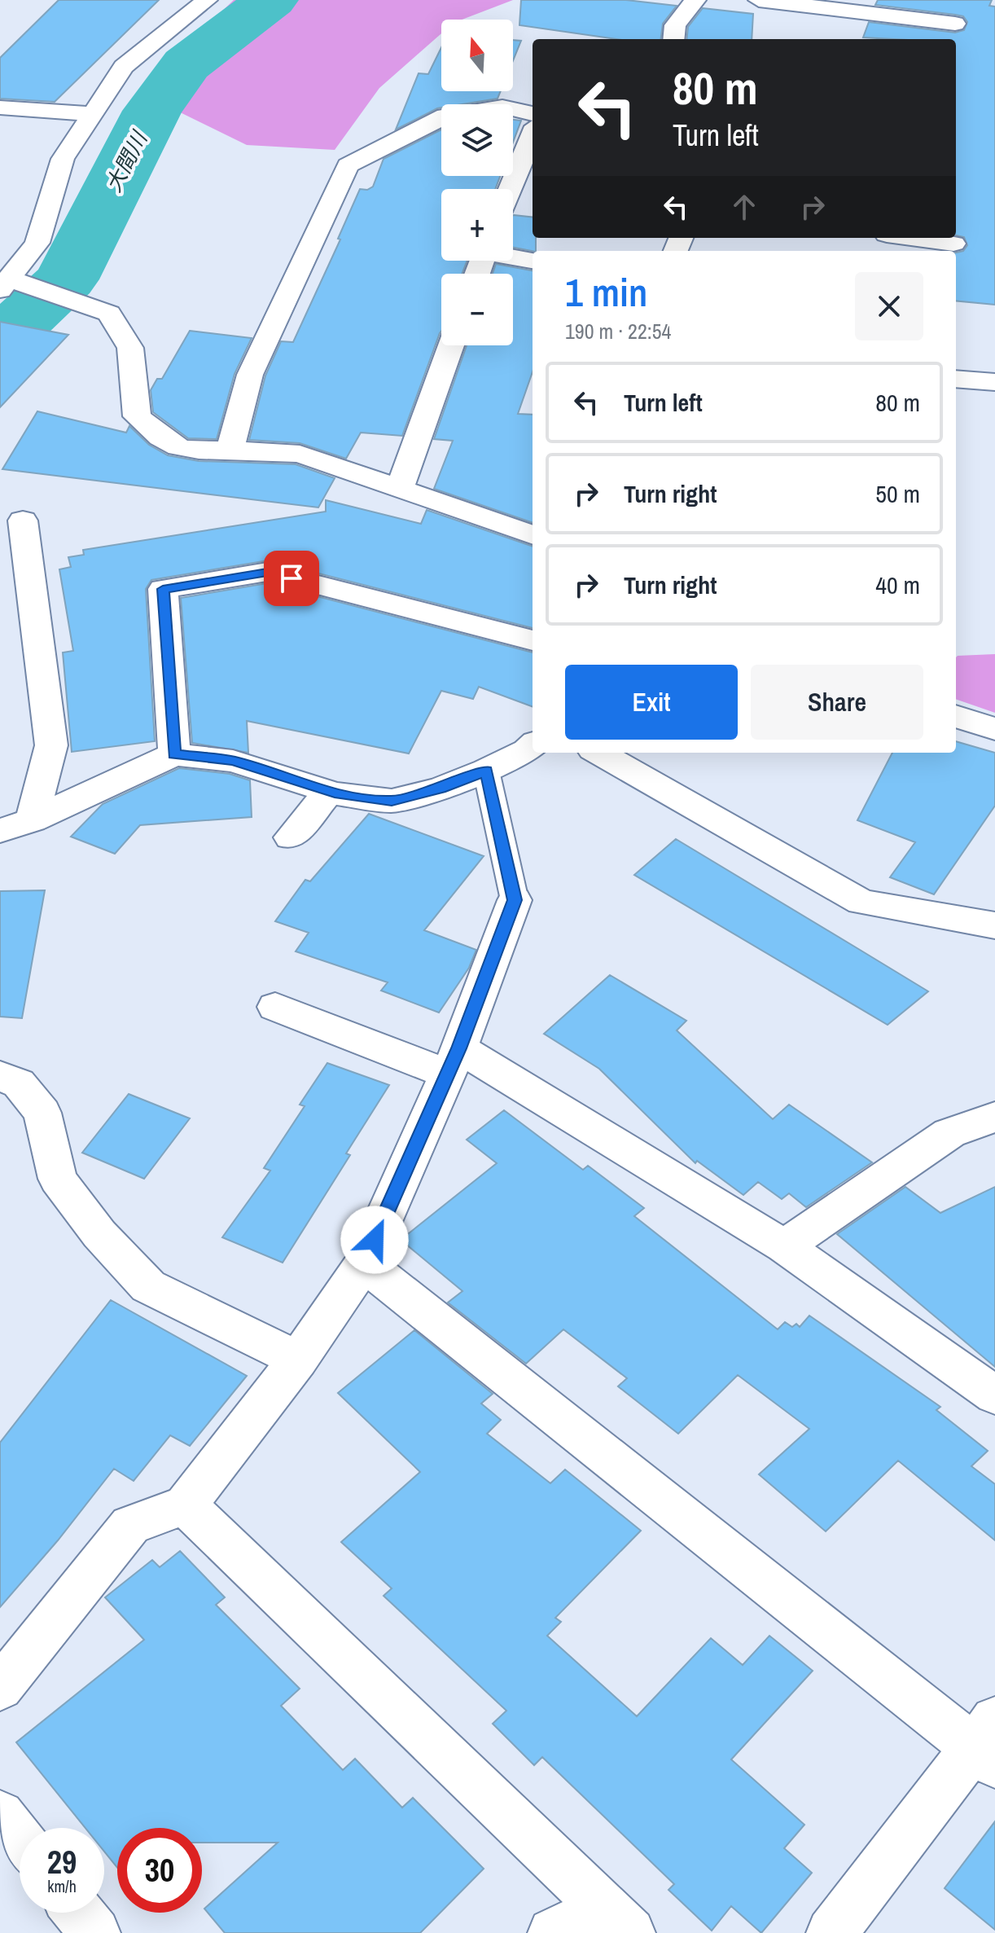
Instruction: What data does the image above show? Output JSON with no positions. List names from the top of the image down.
{
  "water": ["大間川"],
  "north": "top",
  "page": {
    "map_buttons": ["+", "−"],
    "turn": ["80 m", "Turn left"],
    "heading": ["1 min", "190 m · 22:54"],
    "list": [
      {
        "name": "Turn left",
        "value": "80 m"
      },
      {
        "name": "Turn right",
        "value": "50 m"
      },
      {
        "name": "Turn right",
        "value": "40 m"
      }
    ],
    "buttons": ["Exit", "Share"],
    "speed": "29 km/h",
    "limit": "30"
  }
}
